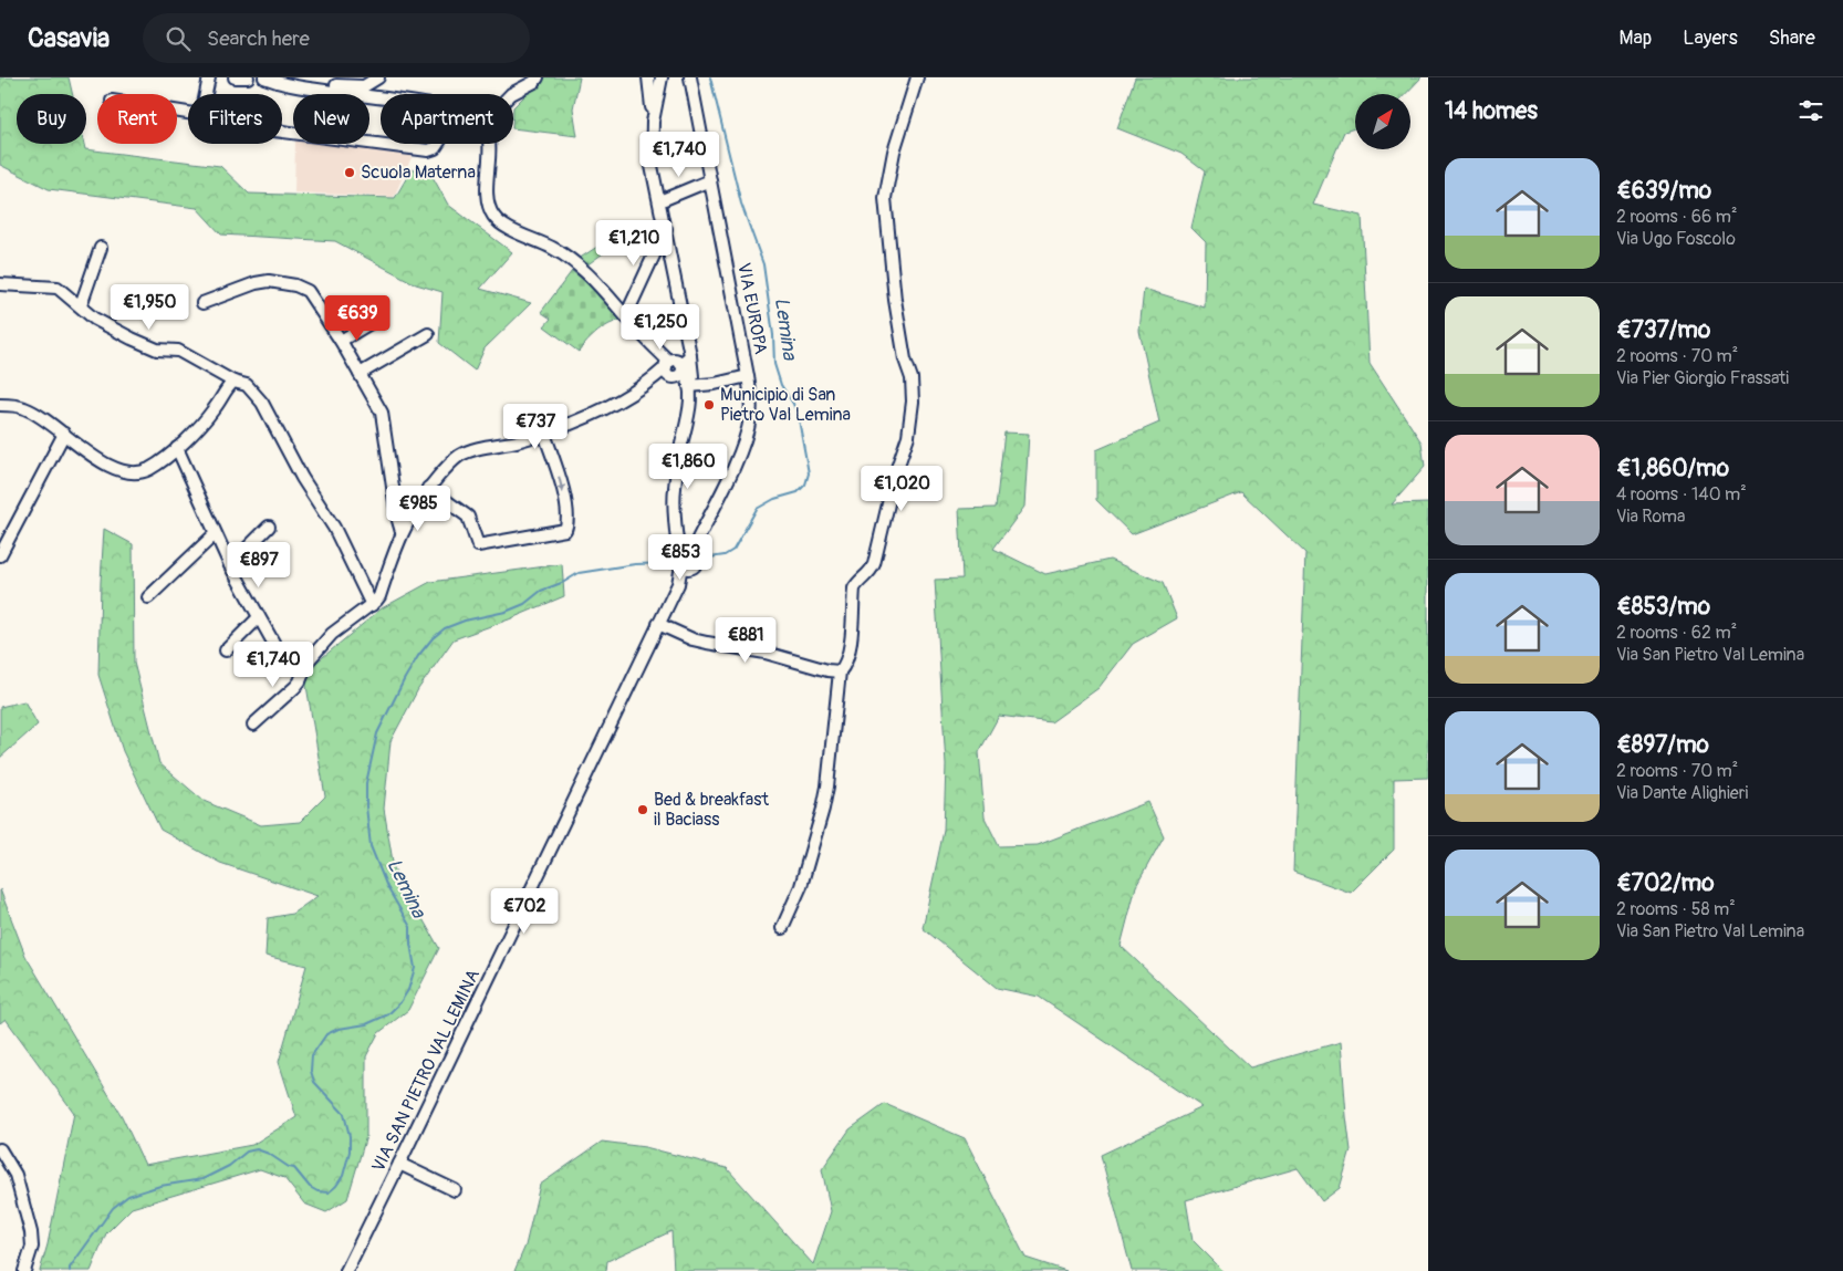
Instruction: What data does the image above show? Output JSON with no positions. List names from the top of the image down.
{
  "streets": {
    "street": ["VIA EUROPA", "VIA SAN PIETRO VAL LEMINA"]
  },
  "crossings": [
    ["VIA EUROPA", "VIA SAN PIETRO VAL LEMINA"]
  ],
  "water": ["Lemina"],
  "places": ["Scuola Materna", "Municipio di San Pietro Val Lemina", "Bed & breakfast il Baciass"],
  "north": "top right",
  "page": {
    "header": "Casavia",
    "search": "Search here",
    "nav": ["Map", "Layers", "Share"],
    "heading": "14 homes",
    "chip": [
      "Buy",
      "Rent",
      "Filters",
      "New",
      "Apartment"
    ],
    "price": [
      "€1,740",
      "€1,210",
      "€1,950",
      "€639",
      "€1,250",
      "€737",
      "€1,860",
      "€1,020",
      "€985",
      "€853",
      "€897",
      "€881",
      "€1,740",
      "€702"
    ],
    "list": [
      {
        "name": "€639/mo",
        "note": "2 rooms · 66 m² · Via Ugo Foscolo"
      },
      {
        "name": "€737/mo",
        "note": "2 rooms · 70 m² · Via Pier Giorgio Frassati"
      },
      {
        "name": "€1,860/mo",
        "note": "4 rooms · 140 m² · Via Roma"
      },
      {
        "name": "€853/mo",
        "note": "2 rooms · 62 m² · Via San Pietro Val Lemina"
      },
      {
        "name": "€897/mo",
        "note": "2 rooms · 70 m² · Via Dante Alighieri"
      },
      {
        "name": "€702/mo",
        "note": "2 rooms · 58 m² · Via San Pietro Val Lemina"
      }
    ]
  }
}
